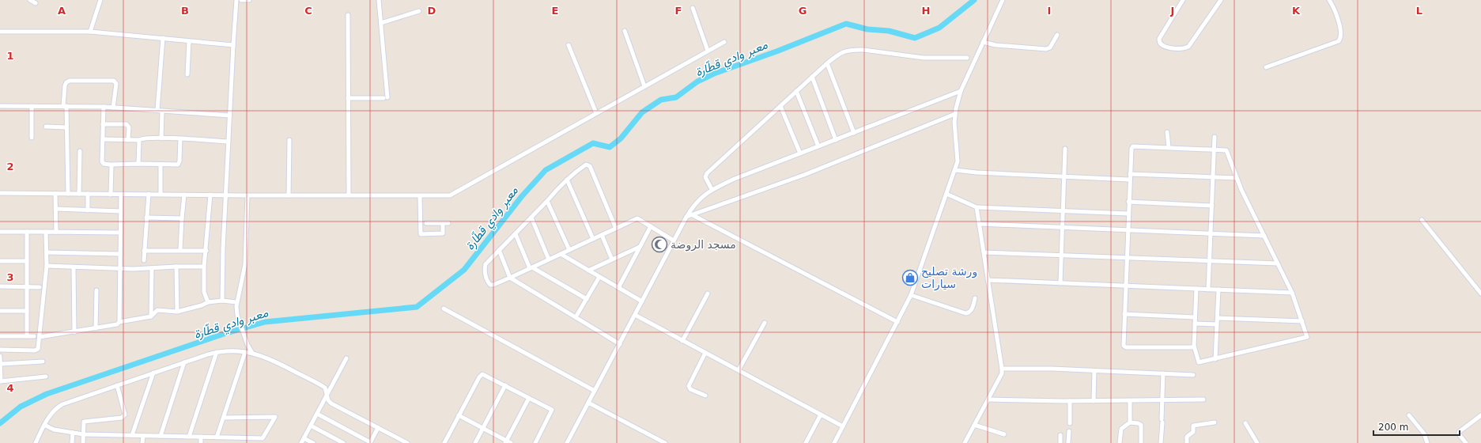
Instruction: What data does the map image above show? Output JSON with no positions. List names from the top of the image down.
{
  "water": ["معبر وادي قطّارة"],
  "places": {
    "mosque": ["مسجد الروضة"],
    "shop": ["ورشة تصليح سيارات"]
  },
  "scale_bar": "200 m",
  "grid": {
    "columns": [
      "A",
      "B",
      "C",
      "D",
      "E",
      "F",
      "G",
      "H",
      "I",
      "J",
      "K",
      "L"
    ],
    "rows": [
      "1",
      "2",
      "3",
      "4"
    ]
  }
}
